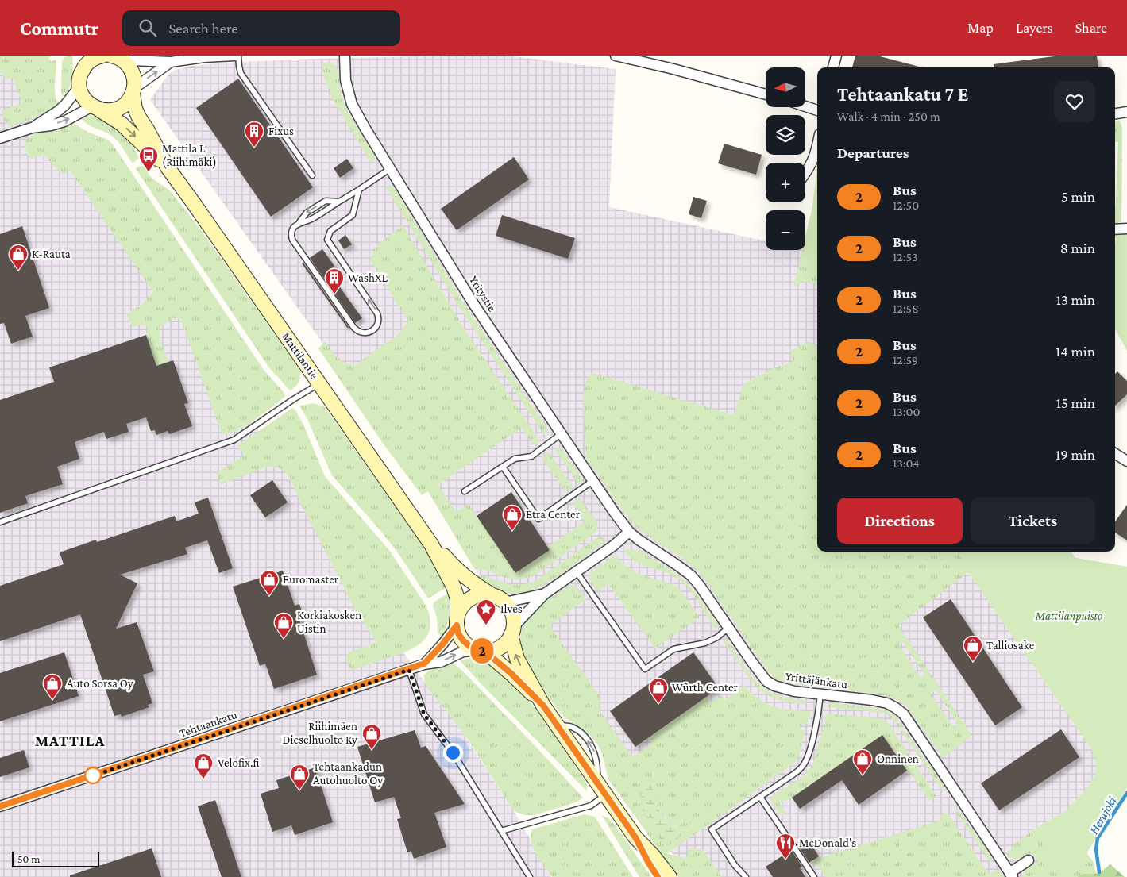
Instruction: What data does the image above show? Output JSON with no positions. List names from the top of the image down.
{
  "streets": {
    "street": [
      "Yritystie",
      "Mattilantie",
      "Yrittäjänkatu",
      "Tehtaankatu"
    ]
  },
  "crossings": [
    ["Yritystie", "Yrittäjänkatu"],
    ["Mattilantie", "Tehtaankatu"]
  ],
  "districts": ["MATTILA"],
  "water": ["Herajoki"],
  "parks": ["Mattilanpuisto"],
  "places": {
    "building": ["Fixus", "WashXL"],
    "bus stop": ["Mattila L (Riihimäki)"],
    "shop": [
      "K-Rauta",
      "Etra Center",
      "Euromaster",
      "Korkiakosken Uistin",
      "Talliosake",
      "Auto Sorsa Oy",
      "Würth Center",
      "Riihimäen Dieselhuolto Ky",
      "Onninen",
      "Velofix.fi",
      "Tehtaankadun Autohuolto Oy"
    ],
    "place": ["Ilves"],
    "restaurant": ["McDonald's"]
  },
  "lines": ["bus line 2"],
  "scale_bar": "50 m",
  "north": "left",
  "page": {
    "header": "Commutr",
    "search": "Search here",
    "nav": ["Map", "Layers", "Share"],
    "on_map": "2",
    "map_buttons": ["+", "−"],
    "heading": [
      ["Tehtaankatu 7 E", "Walk · 4 min · 250 m"],
      "Departures"
    ],
    "list": [
      {
        "mark": "2",
        "name": "Bus",
        "note": "12:50",
        "value": "5 min"
      },
      {
        "mark": "2",
        "name": "Bus",
        "note": "12:53",
        "value": "8 min"
      },
      {
        "mark": "2",
        "name": "Bus",
        "note": "12:58",
        "value": "13 min"
      },
      {
        "mark": "2",
        "name": "Bus",
        "note": "12:59",
        "value": "14 min"
      },
      {
        "mark": "2",
        "name": "Bus",
        "note": "13:00",
        "value": "15 min"
      },
      {
        "mark": "2",
        "name": "Bus",
        "note": "13:04",
        "value": "19 min"
      }
    ],
    "buttons": ["Directions", "Tickets"],
    "scale": "50 m"
  }
}
